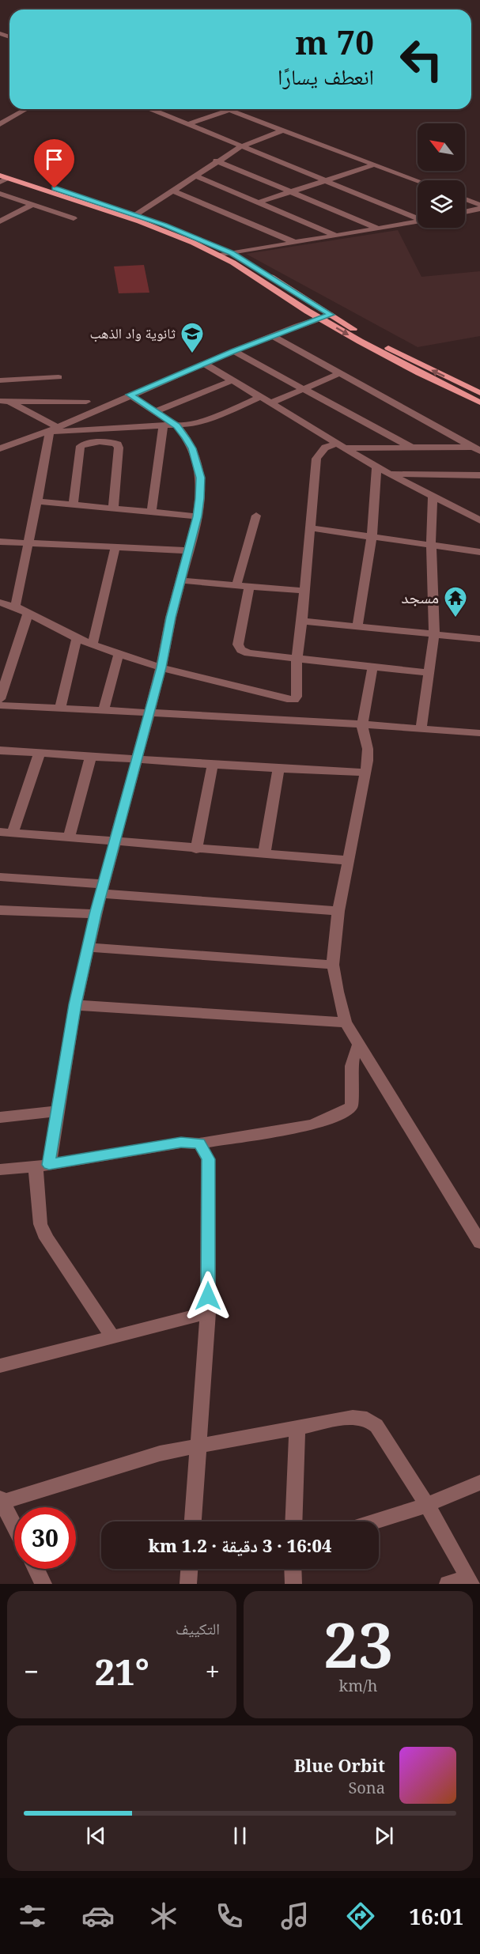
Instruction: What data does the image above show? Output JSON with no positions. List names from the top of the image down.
{
  "places": {
    "school or university": ["ثانوية واد الذهب"],
    "temple": ["مسجد"]
  },
  "north": "top left",
  "page": {
    "turn": ["70 m", "انعطف يسارًا"],
    "limit": "30",
    "trip": "16:04 · 3 دقيقة · 1.2 km",
    "tile": [
      ["23", "km/h"],
      "التكييف"
    ],
    "heat": ["−", "21°", "+"],
    "song": ["Blue Orbit", "Sona"],
    "tabs": "16:01"
  }
}
